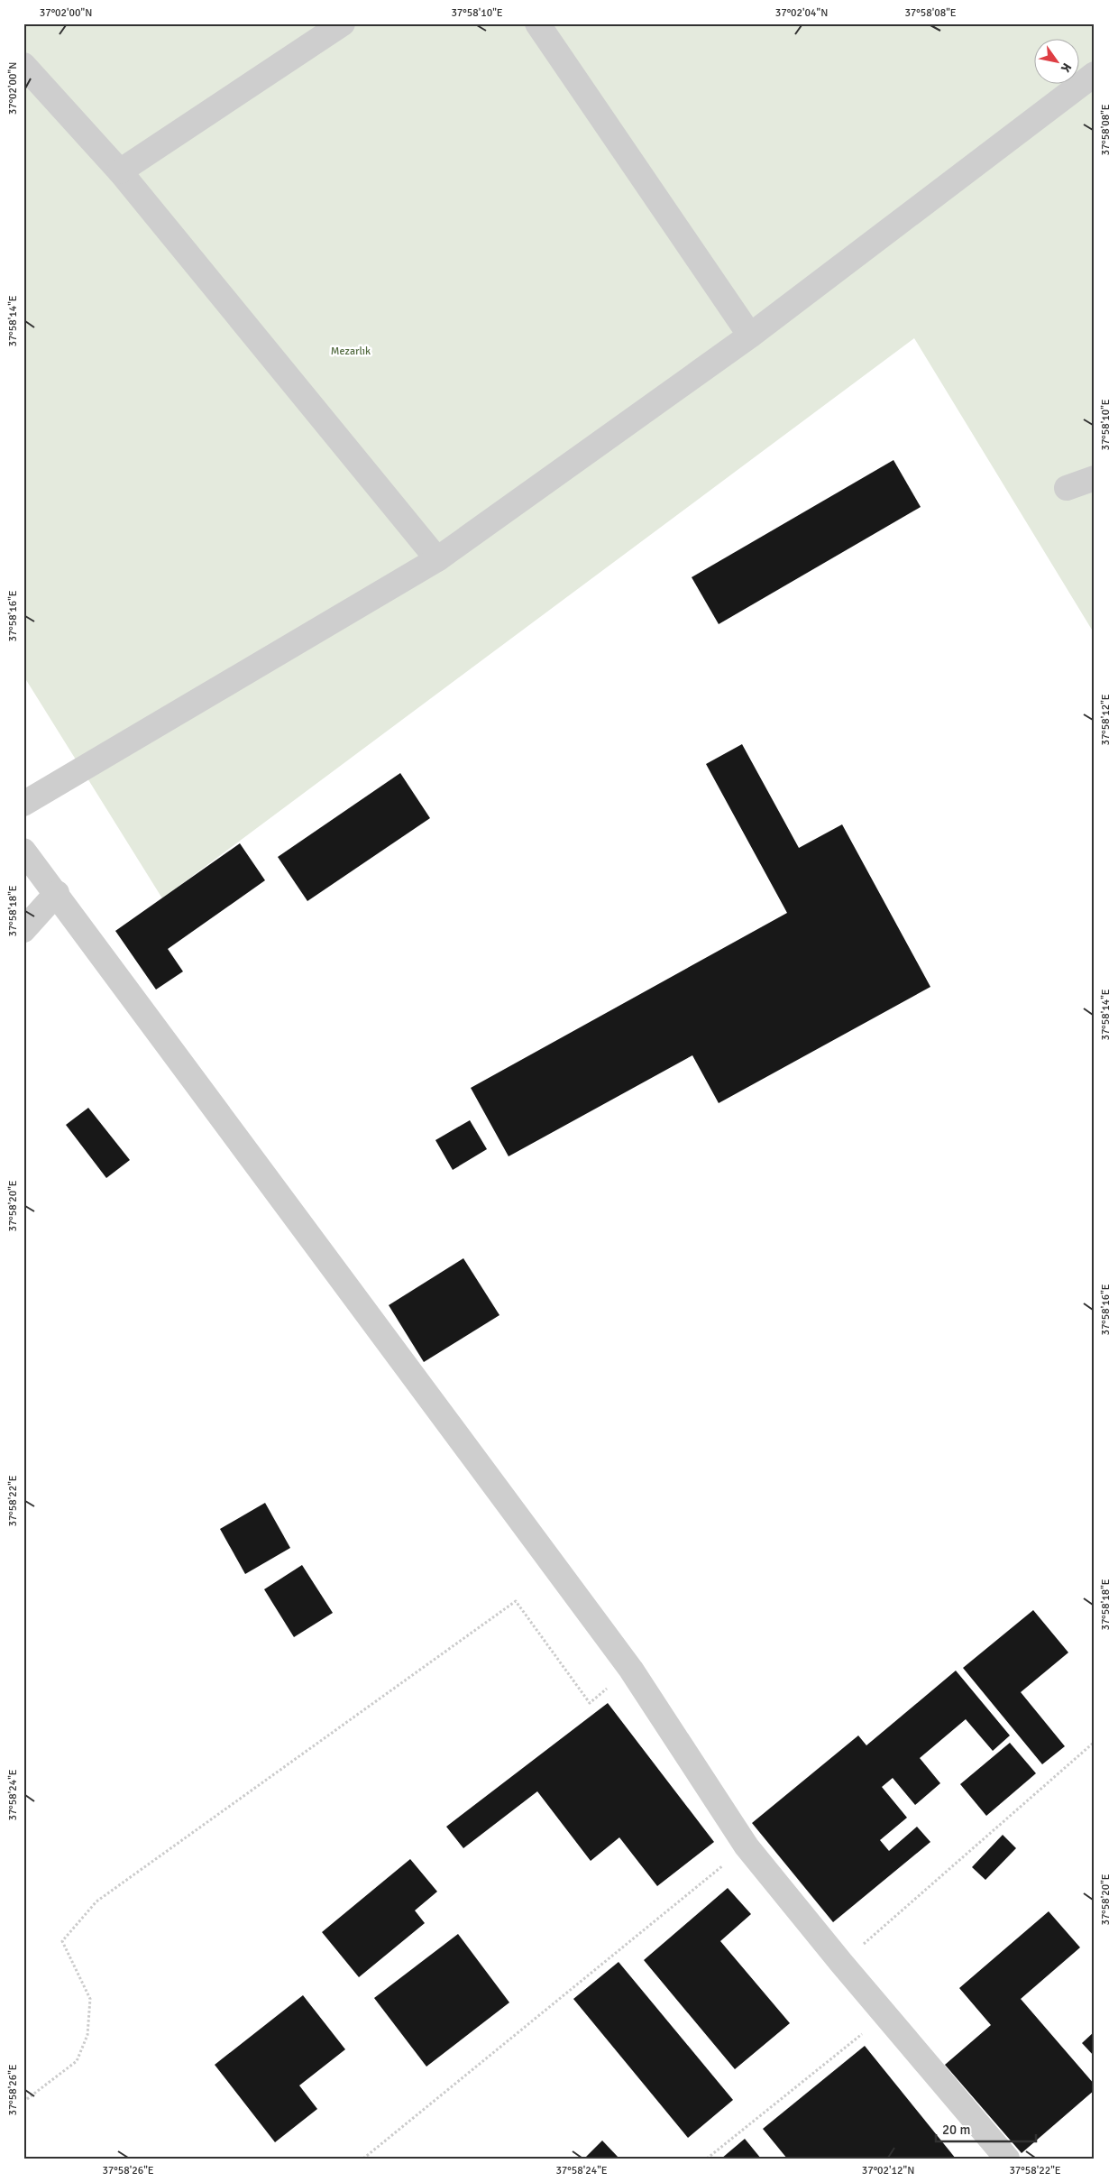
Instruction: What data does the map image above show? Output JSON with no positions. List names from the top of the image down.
{
  "parks": ["Mezarlık"],
  "scale_bar": "20 m",
  "north": "bottom right",
  "coordinates": [
    "37°02'00\"N",
    "37°58'10\"E",
    "37°02'04\"N",
    "37°58'08\"E",
    "37°58'14\"E",
    "37°58'16\"E",
    "37°58'12\"E",
    "37°58'18\"E",
    "37°58'20\"E",
    "37°58'22\"E",
    "37°58'24\"E",
    "37°58'26\"E",
    "37°02'12\"N"
  ]
}
